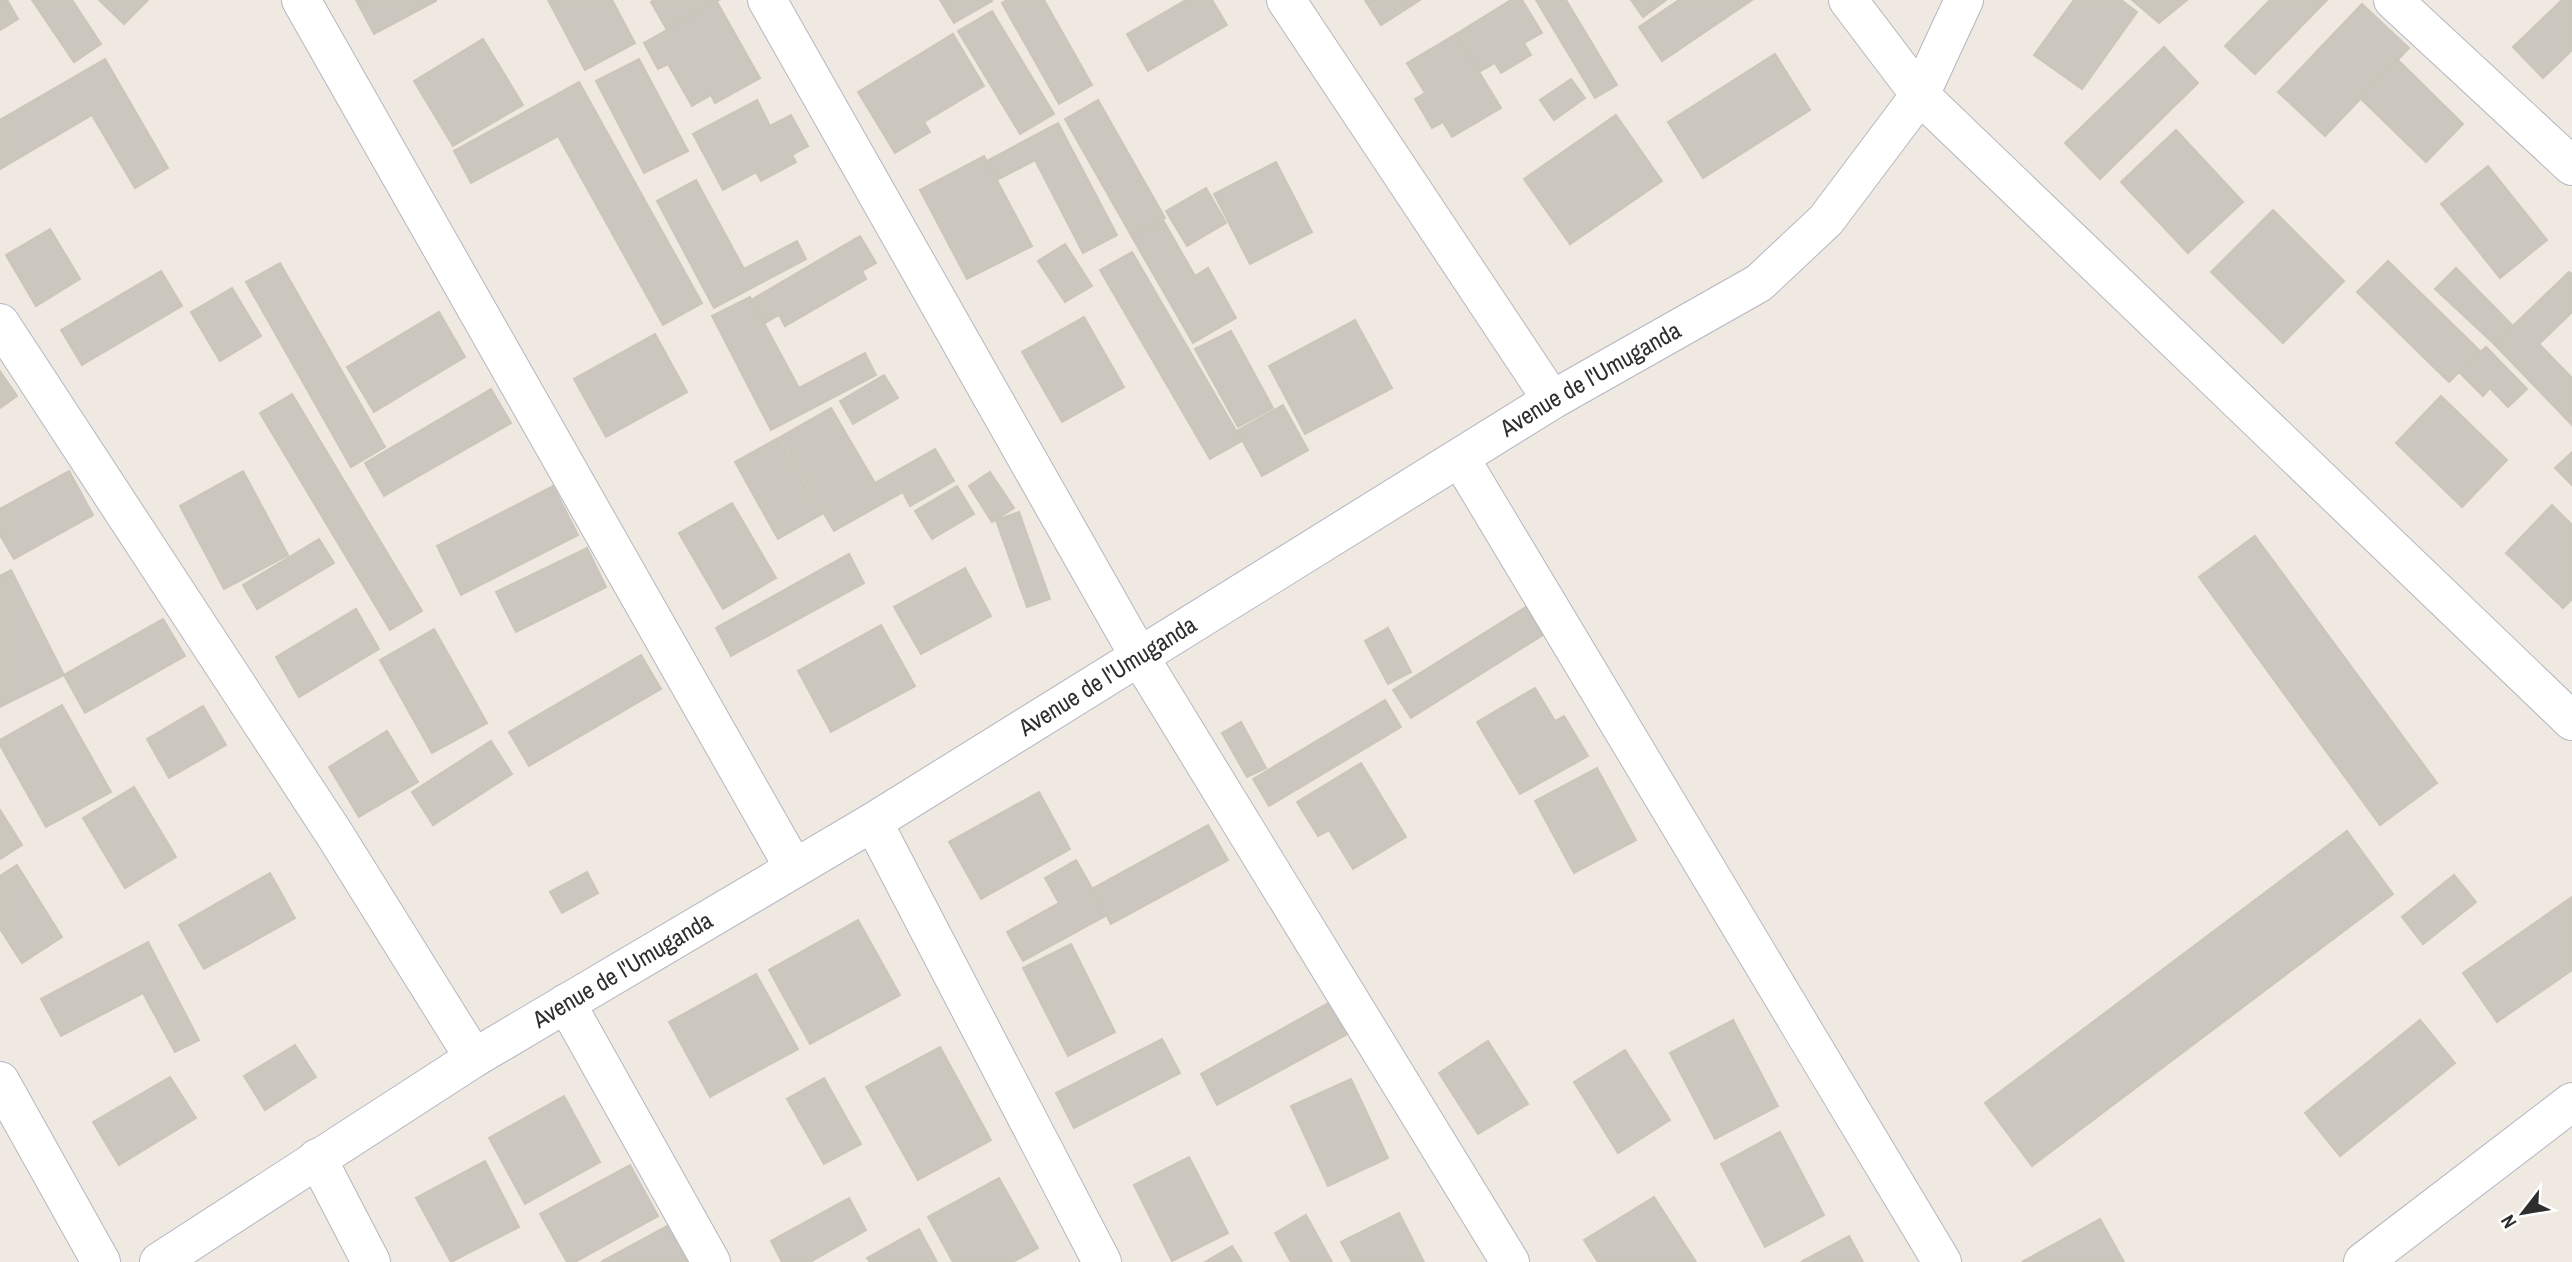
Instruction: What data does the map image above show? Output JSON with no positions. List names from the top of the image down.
{
  "streets": {
    "street": ["Avenue de l'Umuganda"]
  },
  "north": "bottom left"
}
